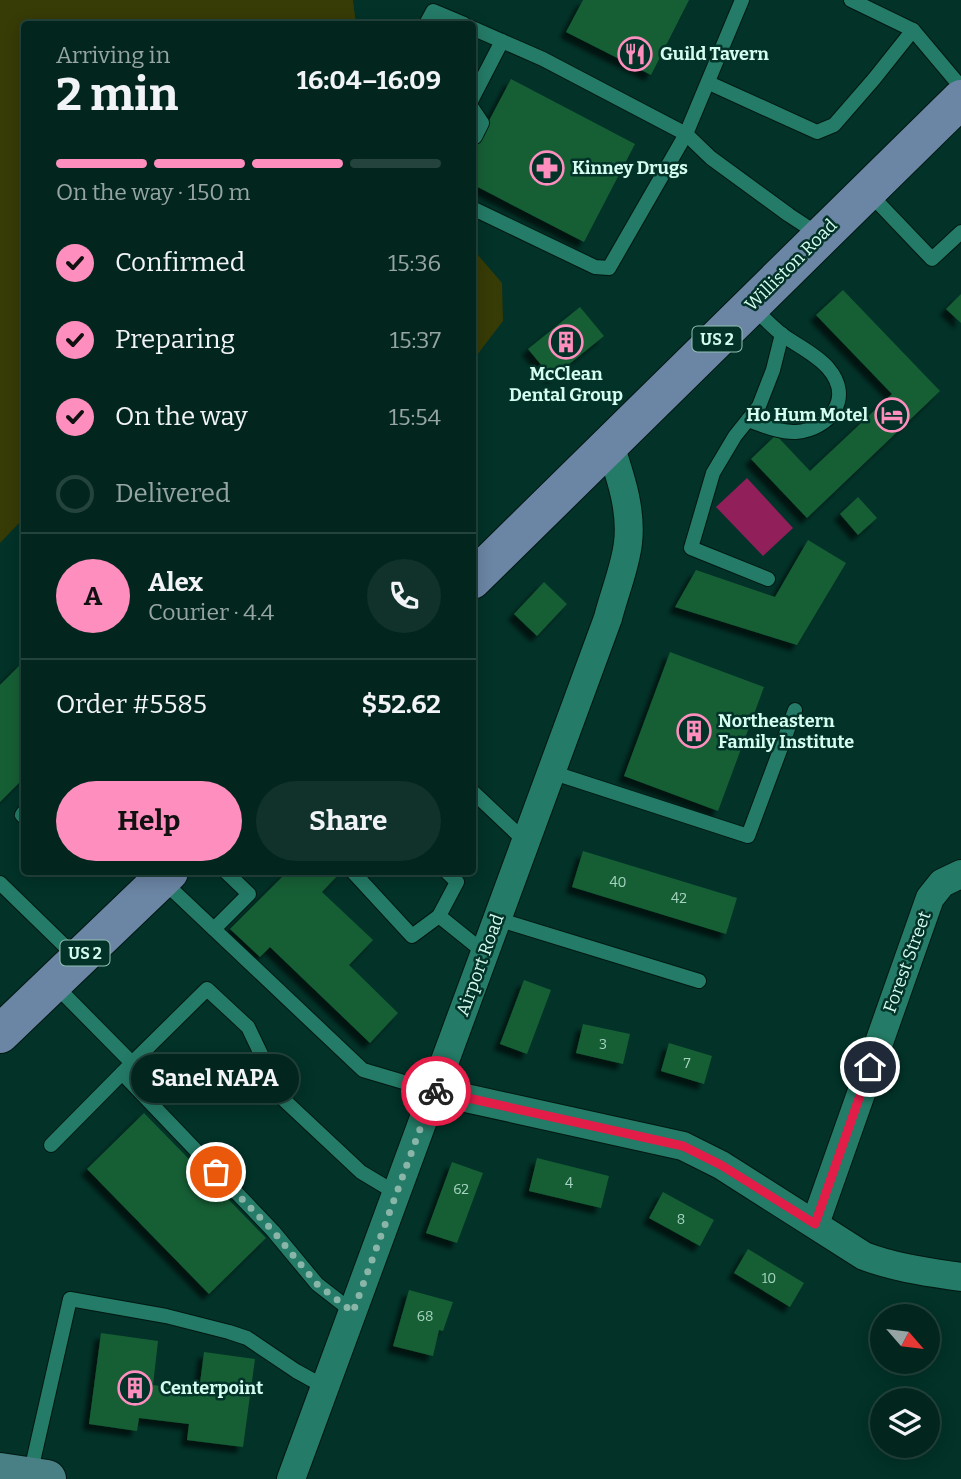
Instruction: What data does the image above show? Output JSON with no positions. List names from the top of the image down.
{
  "streets": {
    "main road": ["Williston Road", "US 2"],
    "street": ["Forest Street", "Airport Road"]
  },
  "crossings": [
    ["Williston Road", "Airport Road"]
  ],
  "places": {
    "restaurant": ["Guild Tavern"],
    "pharmacy": ["Kinney Drugs"],
    "building": ["McClean Dental Group", "Northeastern Family Institute", "Centerpoint"],
    "hotel": ["Ho Hum Motel"],
    "other": ["Sanel NAPA"]
  },
  "house_numbers": [
    "40",
    "42",
    "3",
    "7",
    "4",
    "62",
    "8",
    "10",
    "68"
  ],
  "north": "bottom right",
  "page": {
    "heading": ["2 min", "Arriving in", "16:04–16:09"],
    "panel": [
      "Alex",
      "Courier · 4.4",
      "Order #5585",
      "$52.62"
    ],
    "bar": "On the way · 150 m",
    "list": [
      ["Confirmed", "15:36"],
      ["Preparing", "15:37"],
      ["On the way", "15:54"],
      "Delivered"
    ],
    "round": "A",
    "buttons": ["Help", "Share"],
    "bubble": "Sanel NAPA"
  }
}
